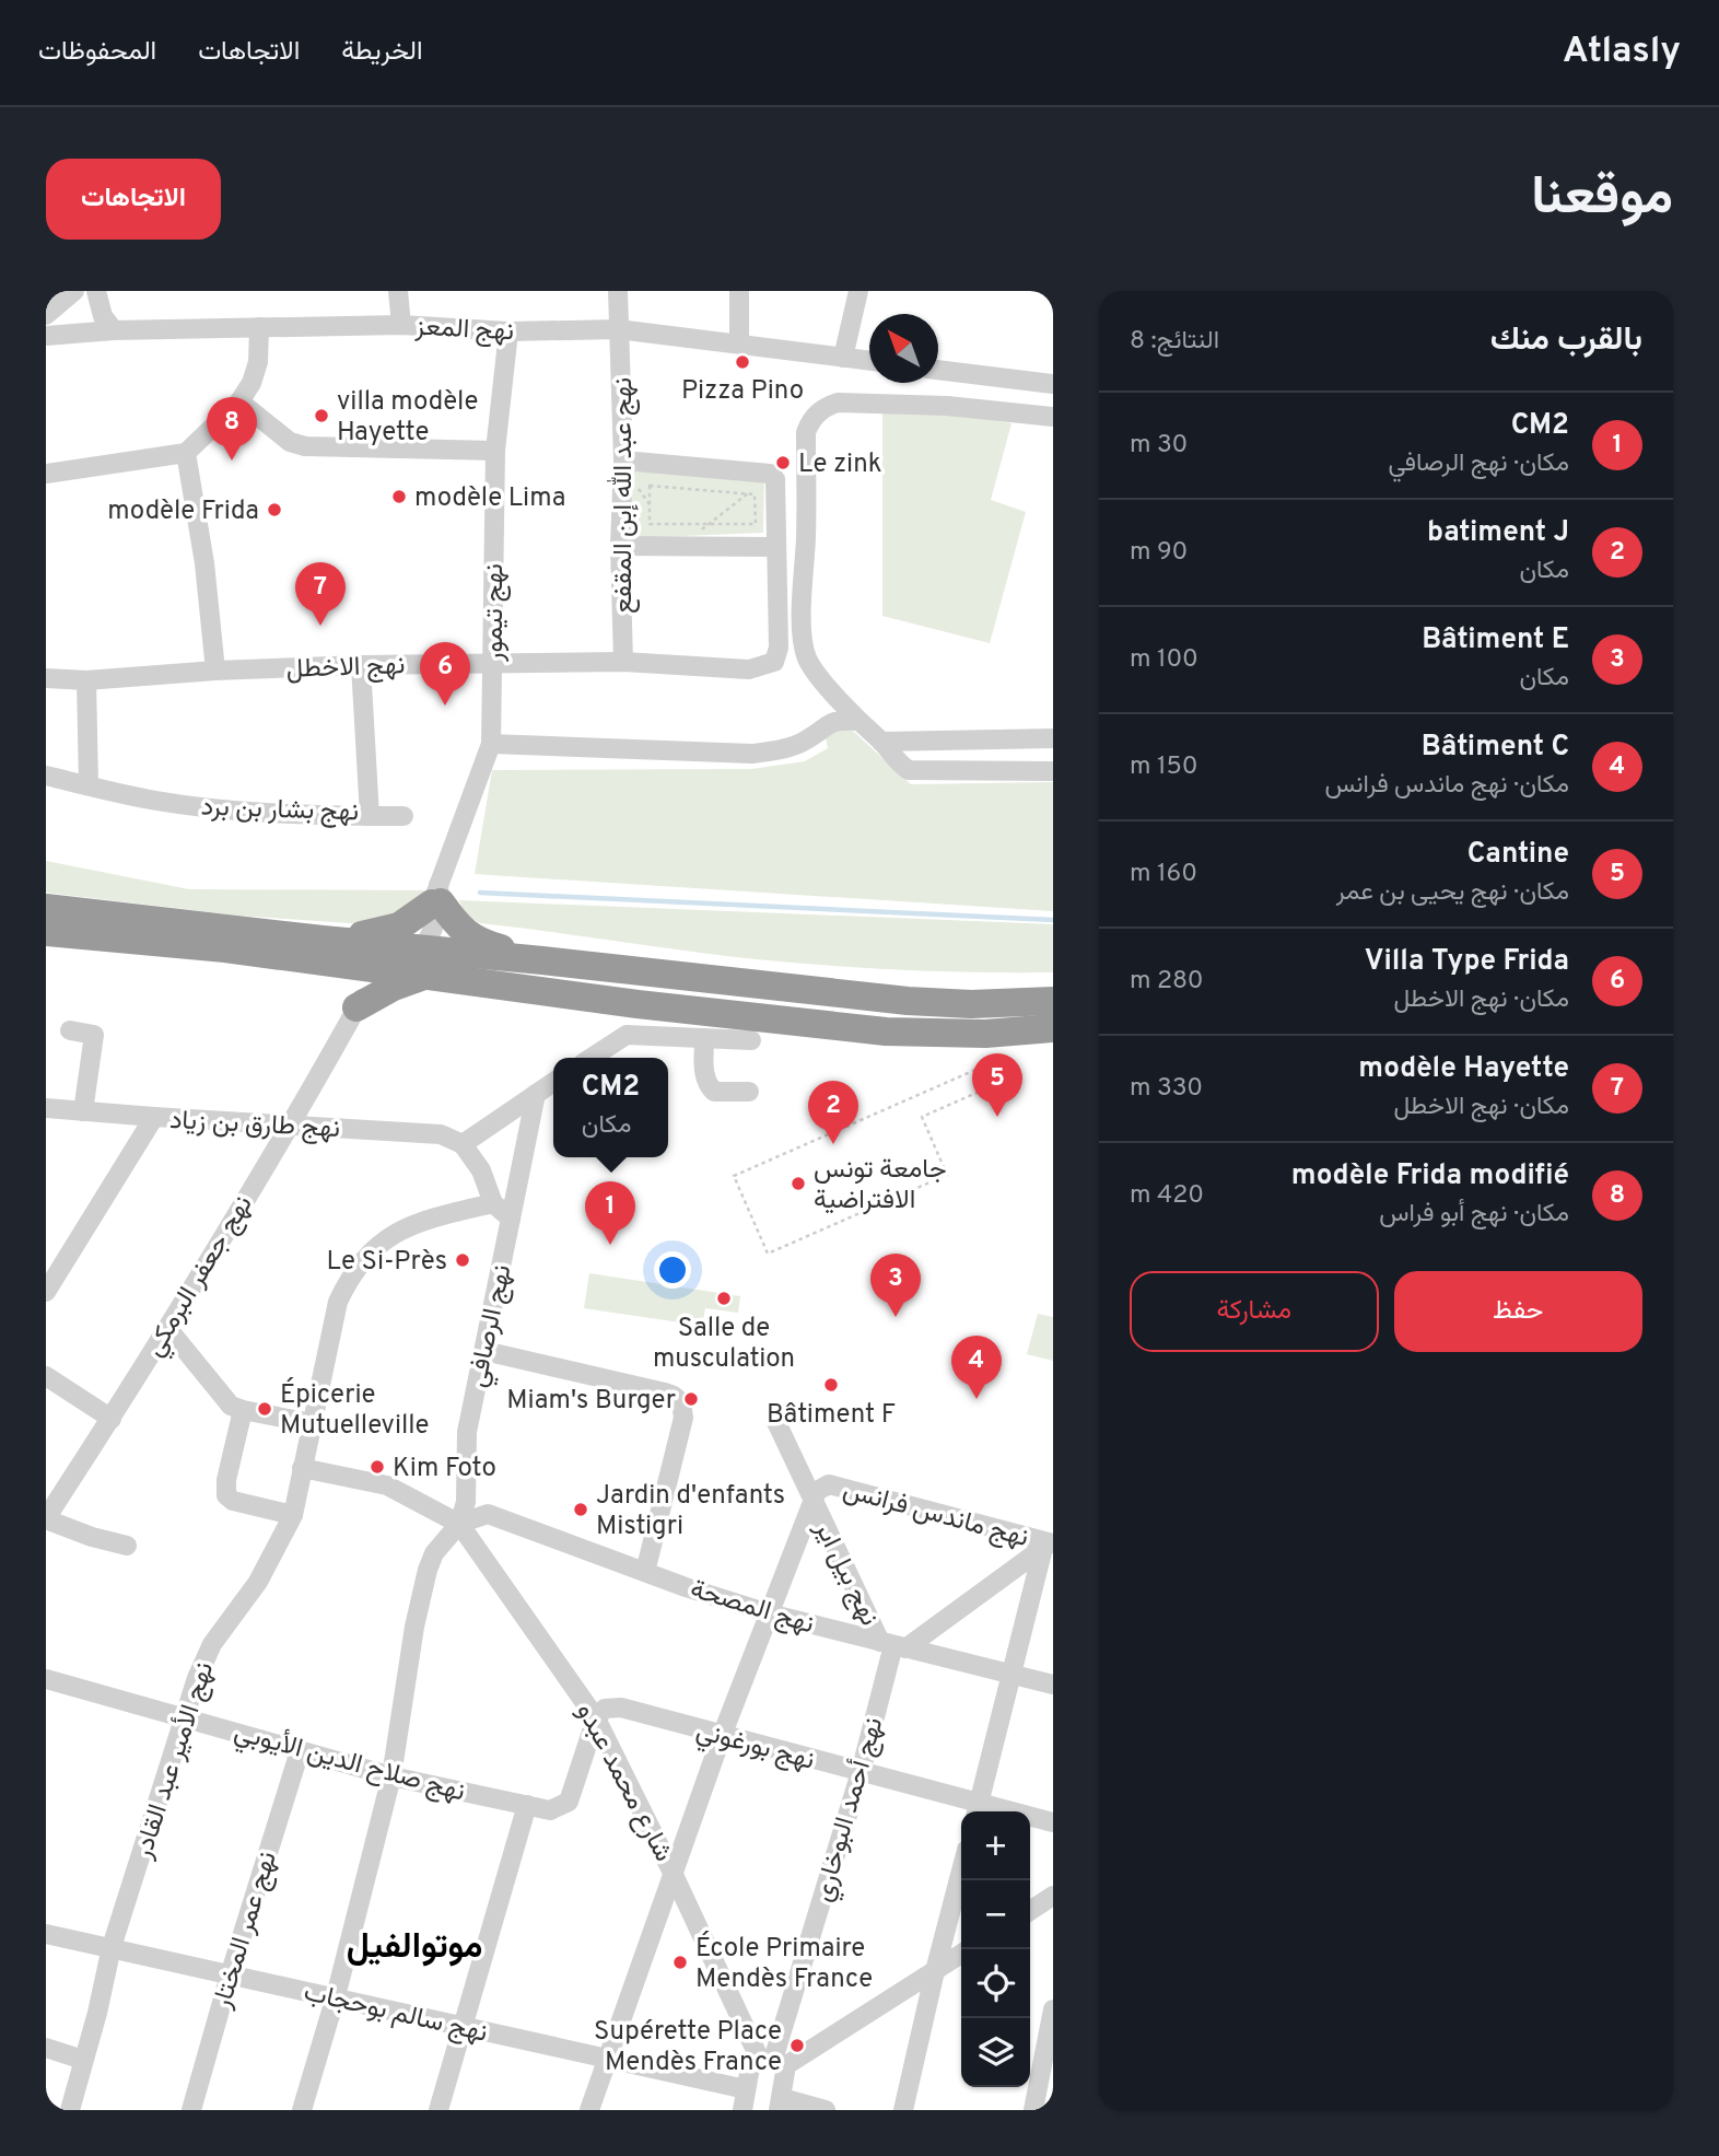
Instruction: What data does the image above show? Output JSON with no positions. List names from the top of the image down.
{
  "streets": {
    "street": [
      "نهج المعز",
      "نهج عبد الله إبن المقفع",
      "نهج تيمور",
      "نهج الاخطل",
      "نهج بشار بن برد",
      "نهج طارق بن زياد",
      "نهج جعفر البرمكي",
      "نهج الرصافي",
      "نهج ماندس فرانس",
      "نهج بيل اير",
      "نهج المصحة",
      "نهج بورغوني",
      "نهج الأمير عبد القادر",
      "نهج صلاح الدين الأيوبي",
      "شارع محمد عبدو",
      "نهج أحمد البوخاري",
      "نهج عمر المختار",
      "نهج سالم بوحجاب"
    ]
  },
  "crossings": [
    ["نهج المعز", "نهج عبد الله إبن المقفع"],
    ["نهج المعز", "نهج تيمور"],
    ["نهج عبد الله إبن المقفع", "نهج الاخطل"],
    ["نهج تيمور", "نهج الاخطل"],
    ["نهج تيمور", "نهج جعفر البرمكي"],
    ["نهج الاخطل", "نهج بشار بن برد"],
    ["نهج طارق بن زياد", "نهج جعفر البرمكي"],
    ["نهج الرصافي", "نهج المصحة"],
    ["نهج الرصافي", "شارع محمد عبدو"],
    ["نهج ماندس فرانس", "نهج بيل اير"],
    ["نهج ماندس فرانس", "نهج المصحة"],
    ["نهج ماندس فرانس", "نهج بورغوني"],
    ["نهج ماندس فرانس", "شارع محمد عبدو"],
    ["نهج ماندس فرانس", "نهج سالم بوحجاب"],
    ["نهج بيل اير", "نهج المصحة"],
    ["نهج بيل اير", "نهج أحمد البوخاري"],
    ["نهج المصحة", "شارع محمد عبدو"],
    ["نهج المصحة", "نهج أحمد البوخاري"],
    ["نهج بورغوني", "نهج صلاح الدين الأيوبي"],
    ["نهج بورغوني", "شارع محمد عبدو"],
    ["نهج بورغوني", "نهج أحمد البوخاري"],
    ["نهج الأمير عبد القادر", "نهج صلاح الدين الأيوبي"],
    ["نهج الأمير عبد القادر", "نهج سالم بوحجاب"],
    ["نهج صلاح الدين الأيوبي", "شارع محمد عبدو"],
    ["نهج صلاح الدين الأيوبي", "نهج عمر المختار"],
    ["شارع محمد عبدو", "نهج أحمد البوخاري"],
    ["نهج عمر المختار", "نهج سالم بوحجاب"]
  ],
  "districts": ["موتوالفيل"],
  "places": [
    "Pizza Pino",
    "villa modèle Hayette",
    "Le zink",
    "modèle Lima",
    "modèle Frida",
    "جامعة تونس الافتراضية",
    "Le Si-Près",
    "Salle de musculation",
    "Bâtiment F",
    "Miam's Burger",
    "Épicerie Mutuelleville",
    "Kim Foto",
    "Jardin d'enfants Mistigri",
    "École Primaire Mendès France",
    "Supérette Place Mendès France"
  ],
  "north": "top left",
  "page": {
    "header": "Atlasly",
    "nav": ["الخريطة", "الاتجاهات", "المحفوظات"],
    "title": "موقعنا",
    "buttons": [
      "الاتجاهات",
      ["حفظ", "مشاركة"]
    ],
    "heading": ["بالقرب منك", "النتائج: 8"],
    "list": [
      {
        "mark": "1",
        "name": "CM2",
        "note": "مكان · نهج الرصافي",
        "value": "30 m"
      },
      {
        "mark": "2",
        "name": "batiment J",
        "note": "مكان",
        "value": "90 m"
      },
      {
        "mark": "3",
        "name": "Bâtiment E",
        "note": "مكان",
        "value": "100 m"
      },
      {
        "mark": "4",
        "name": "Bâtiment C",
        "note": "مكان · نهج ماندس فرانس",
        "value": "150 m"
      },
      {
        "mark": "5",
        "name": "Cantine",
        "note": "مكان · نهج يحيى بن عمر",
        "value": "160 m"
      },
      {
        "mark": "6",
        "name": "Villa Type Frida",
        "note": "مكان · نهج الاخطل",
        "value": "280 m"
      },
      {
        "mark": "7",
        "name": "modèle Hayette",
        "note": "مكان · نهج الاخطل",
        "value": "330 m"
      },
      {
        "mark": "8",
        "name": "modèle Frida modifié",
        "note": "مكان · نهج أبو فراس",
        "value": "420 m"
      }
    ],
    "pins": [
      "8",
      "7",
      "6",
      "5",
      "2",
      "1",
      "3",
      "4"
    ],
    "popup": ["CM2", "مكان"],
    "map_buttons": ["+", "−"]
  }
}
